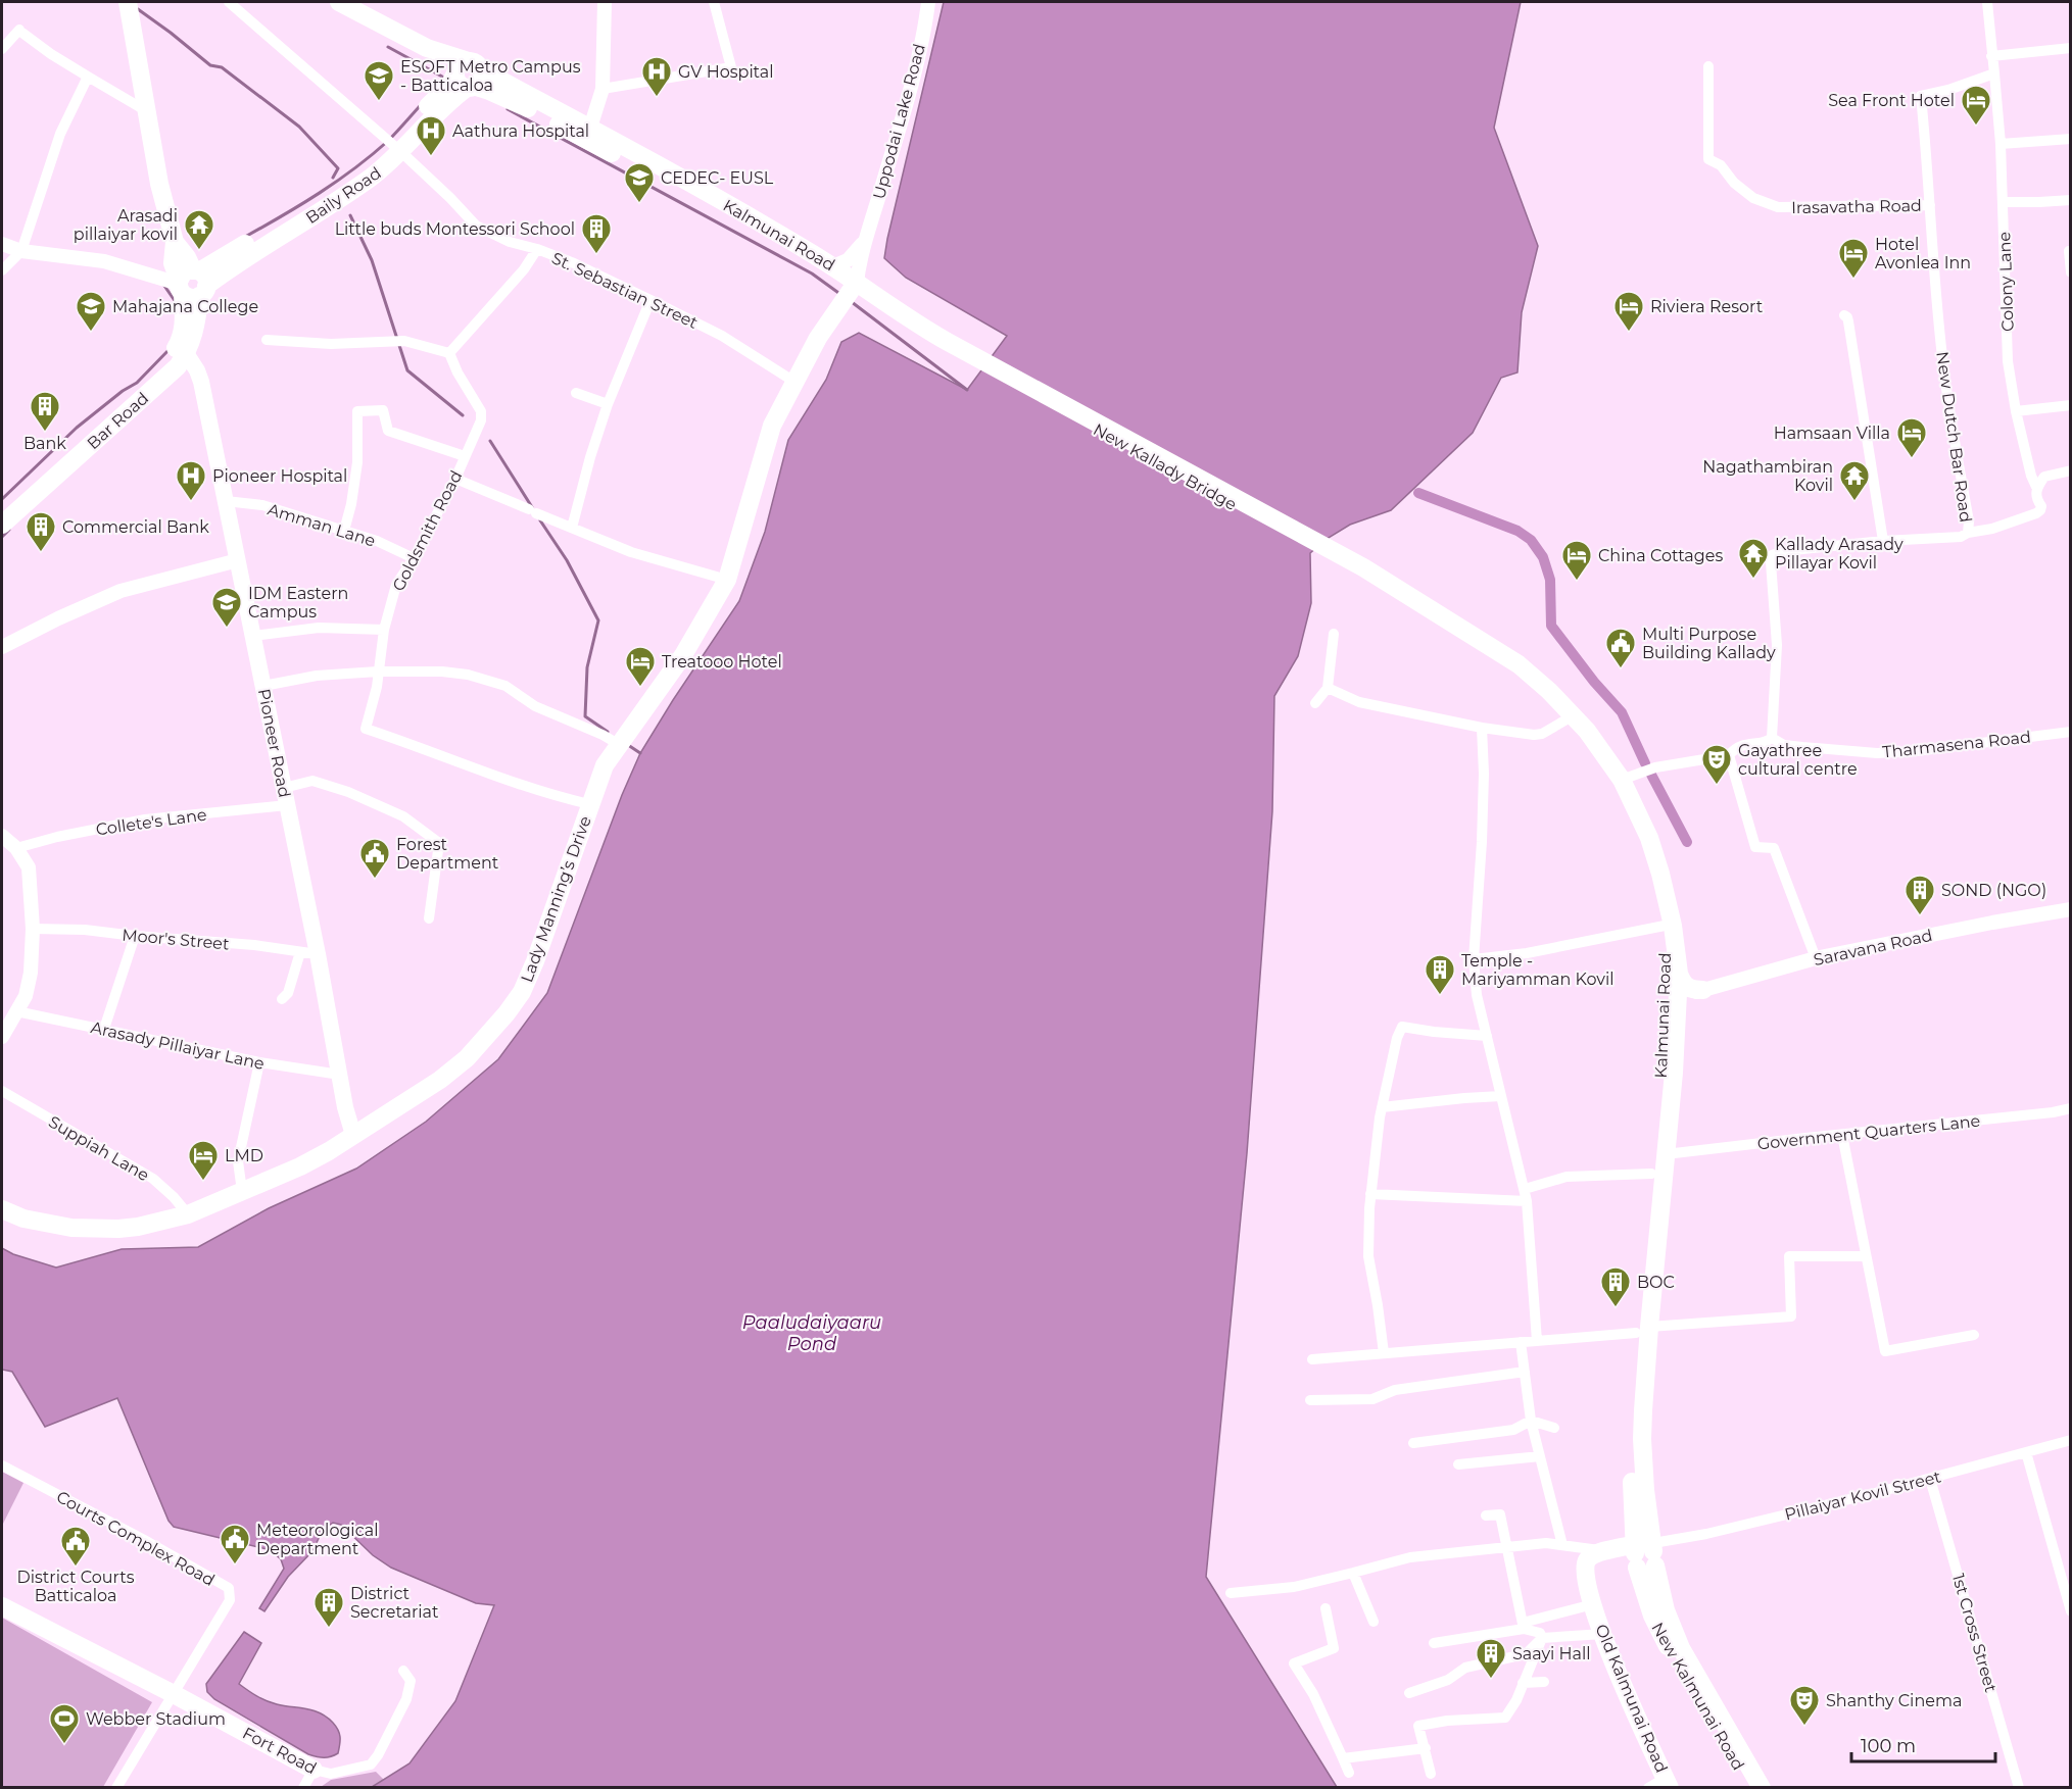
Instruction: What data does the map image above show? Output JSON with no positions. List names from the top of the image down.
{
  "streets": {
    "main road": [
      "Baily Road",
      "Kalmunai Road",
      "Bar Road",
      "New Kallady Bridge",
      "Pioneer Road",
      "Lady Manning’s Drive",
      "New Kalmunai Road",
      "Old Kalmunai Road",
      "Fort Road"
    ],
    "street": [
      "Uppodai Lake Road",
      "Irasavatha Road",
      "Colony Lane",
      "St. Sebastian Street",
      "New Dutch Bar Road",
      "Amman Lane",
      "Goldsmith Road",
      "Tharmasena Road",
      "Collete's Lane",
      "Moor's Street",
      "Saravana Road",
      "Arasady Pillaiyar Lane",
      "Government Quarters Lane",
      "Suppiah Lane",
      "Pillaiyar Kovil Street",
      "Courts Complex Road",
      "1st Cross Street"
    ]
  },
  "crossings": [
    ["Uppodai Lake Road", "Kalmunai Road"],
    ["Uppodai Lake Road", "Lady Manning’s Drive"],
    ["Baily Road", "Kalmunai Road"],
    ["Baily Road", "St. Sebastian Street"],
    ["Baily Road", "Bar Road"],
    ["Irasavatha Road", "New Dutch Bar Road"],
    ["Kalmunai Road", "New Kallady Bridge"],
    ["Kalmunai Road", "Lady Manning’s Drive"],
    ["Kalmunai Road", "Saravana Road"],
    ["Kalmunai Road", "Government Quarters Lane"],
    ["Kalmunai Road", "Pillaiyar Kovil Street"],
    ["Kalmunai Road", "New Kalmunai Road"],
    ["Colony Lane", "New Dutch Bar Road"],
    ["St. Sebastian Street", "Lady Manning’s Drive"],
    ["Bar Road", "Pioneer Road"],
    ["New Dutch Bar Road", "Tharmasena Road"],
    ["Amman Lane", "Goldsmith Road"],
    ["Amman Lane", "Pioneer Road"],
    ["Goldsmith Road", "Lady Manning’s Drive"],
    ["Pioneer Road", "Collete's Lane"],
    ["Pioneer Road", "Lady Manning’s Drive"],
    ["Pioneer Road", "Moor's Street"],
    ["Pioneer Road", "Arasady Pillaiyar Lane"],
    ["Lady Manning’s Drive", "Suppiah Lane"],
    ["Pillaiyar Kovil Street", "1st Cross Street"],
    ["Pillaiyar Kovil Street", "New Kalmunai Road"],
    ["Courts Complex Road", "Fort Road"]
  ],
  "water": ["Paaludaiyaaru Pond"],
  "places": {
    "hospital": ["GV Hospital", "Aathura Hospital", "Pioneer Hospital"],
    "school or university": [
      "ESOFT Metro Campus - Batticaloa",
      "CEDEC- EUSL",
      "Mahajana College",
      "IDM Eastern Campus"
    ],
    "hotel": [
      "Sea Front Hotel",
      "Hotel Avonlea Inn",
      "Riviera Resort",
      "Hamsaan Villa",
      "China Cottages",
      "Treatooo Hotel",
      "LMD"
    ],
    "temple": ["Arasadi pillaiyar kovil", "Nagathambiran Kovil", "Kallady Arasady Pillayar Kovil"],
    "building": [
      "Little buds Montessori School",
      "Bank",
      "Commercial Bank",
      "SOND (NGO)",
      "Temple - Mariyamman Kovil",
      "BOC",
      "District Secretariat",
      "Saayi Hall"
    ],
    "public building": [
      "Multi Purpose Building Kallady",
      "Forest Department",
      "Meteorological Department",
      "District Courts Batticaloa"
    ],
    "theatre": ["Gayathree cultural centre", "Shanthy Cinema"],
    "sports": ["Webber Stadium"]
  },
  "scale_bar": "100 m"
}
